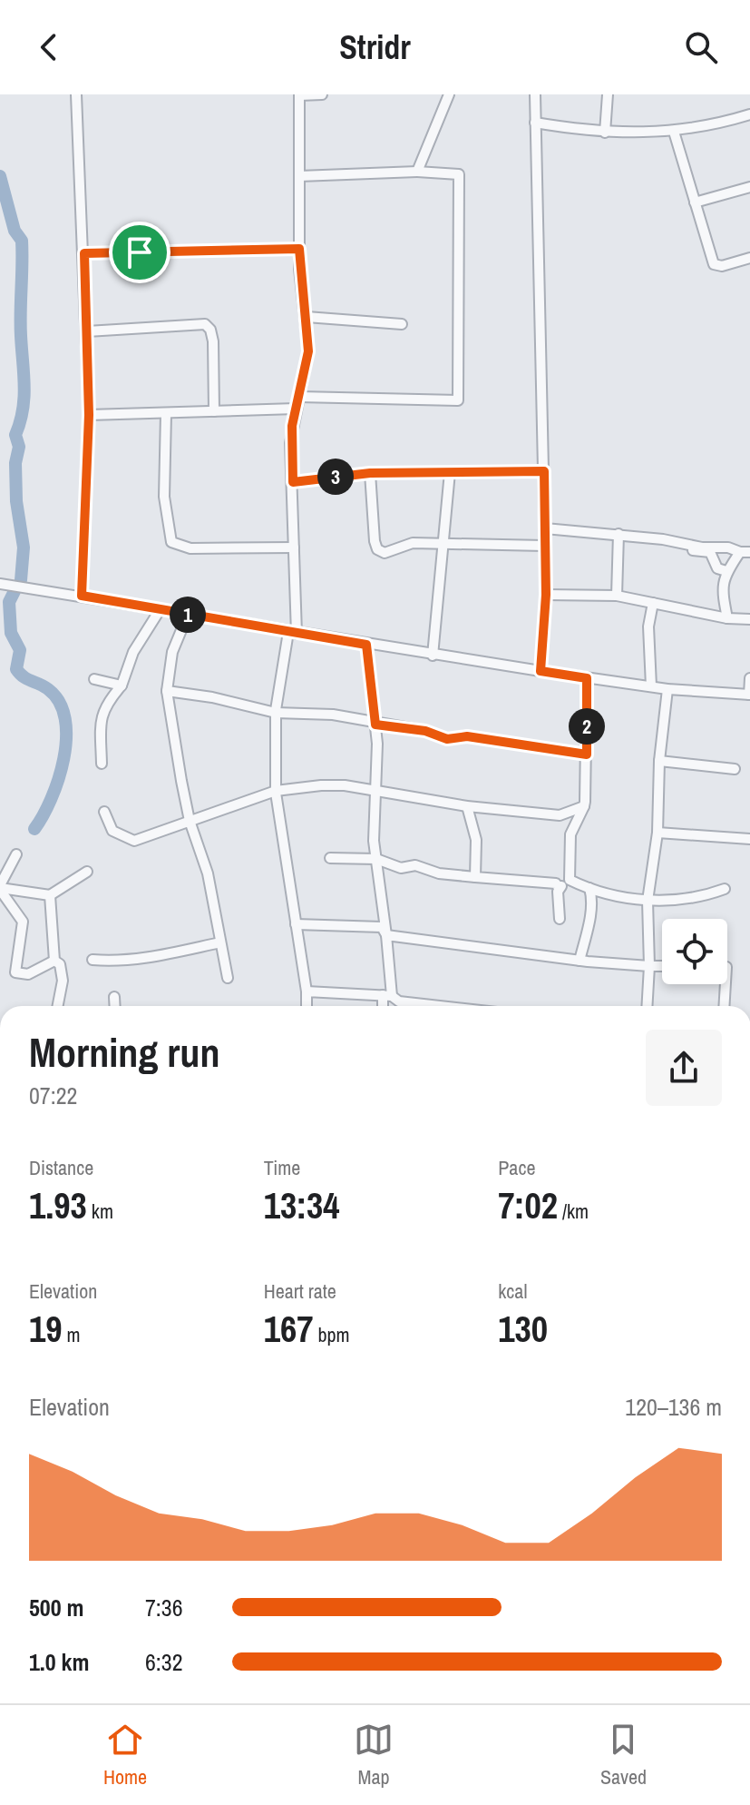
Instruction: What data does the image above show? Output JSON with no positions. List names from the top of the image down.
{
  "page": {
    "header": "Stridr",
    "pins": ["3", "1", "2"],
    "heading": ["Morning run", "07:22"],
    "stats": [
      ["Distance", "1.93 km"],
      ["Time", "13:34"],
      ["Pace", "7:02 /km"],
      ["Elevation", "19 m"],
      ["Heart rate", "167 bpm"],
      ["kcal", "130"]
    ],
    "chart": ["Elevation", "120–136 m"],
    "list": [
      {
        "name": "500 m",
        "note": "7:36"
      },
      {
        "name": "1.0 km",
        "note": "6:32"
      }
    ],
    "tabs": ["Home", "Map", "Saved"]
  }
}
